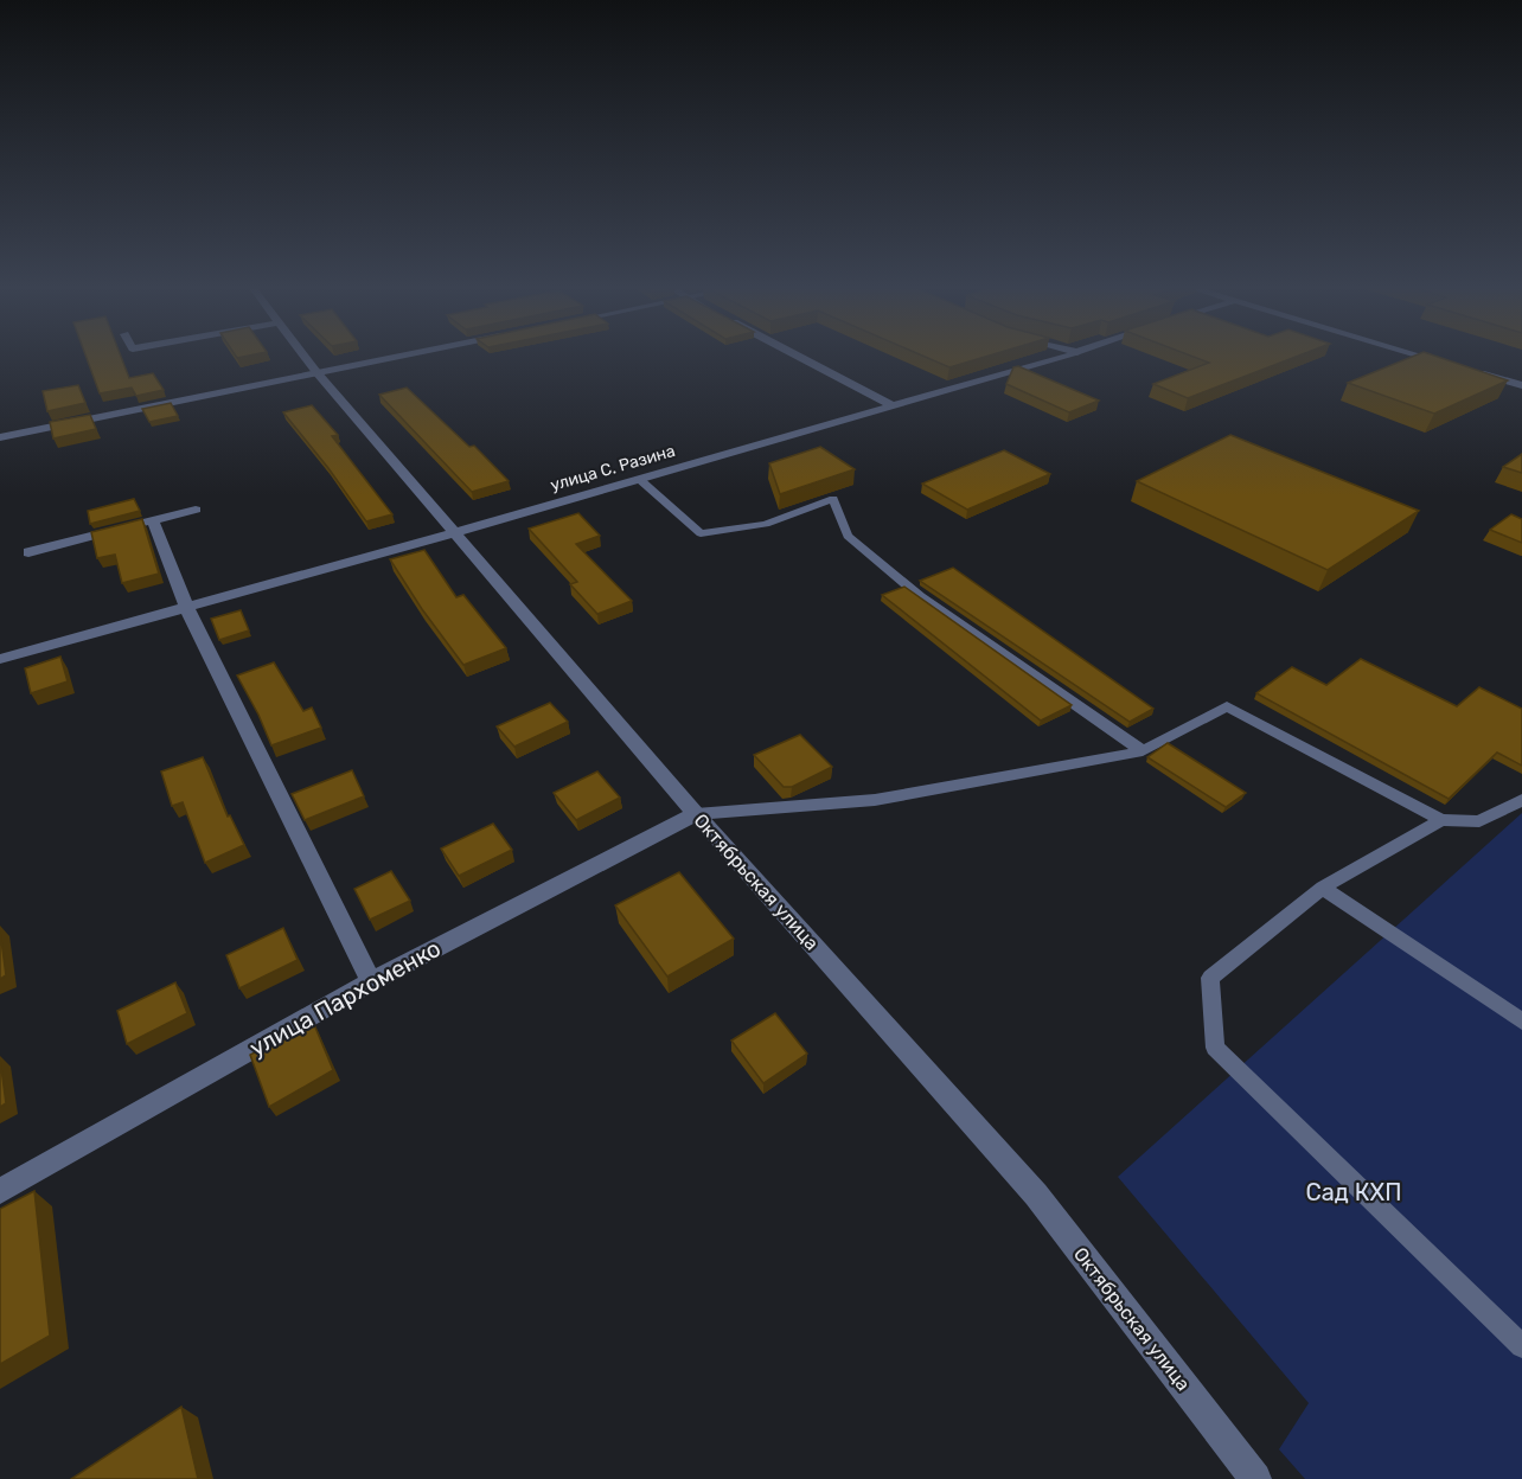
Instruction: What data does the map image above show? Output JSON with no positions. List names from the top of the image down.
{
  "streets": {
    "street": ["улица С. Разина", "Октябрьская улица", "улица Пархоменко"]
  },
  "crossings": [
    ["улица С. Разина", "Октябрьская улица"],
    ["Октябрьская улица", "улица Пархоменко"]
  ],
  "parks": ["Сад КХП"]
}
